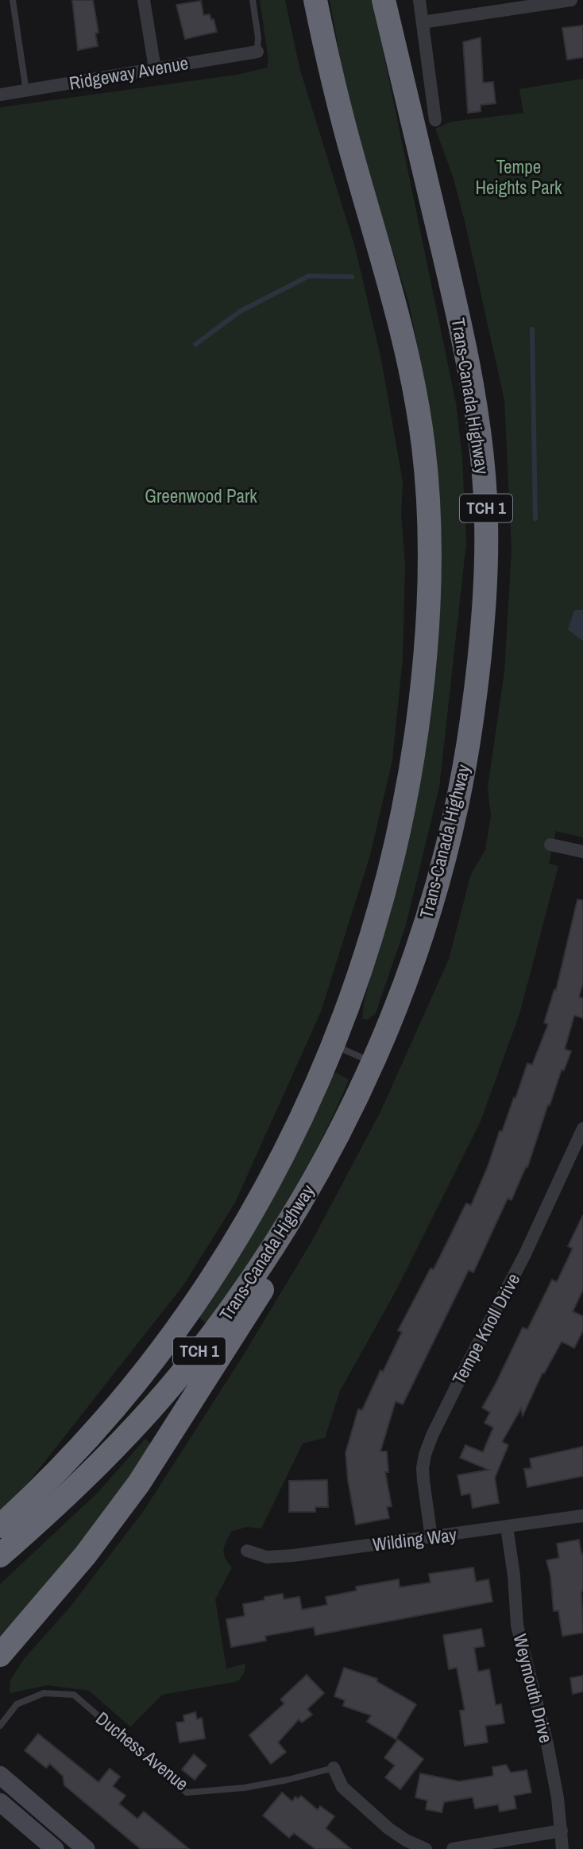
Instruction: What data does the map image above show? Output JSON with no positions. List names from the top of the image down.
{
  "streets": {
    "highway": ["Trans-Canada Highway", "TCH 1"],
    "street": [
      "Ridgeway Avenue",
      "Tempe Knoll Drive",
      "Wilding Way",
      "Weymouth Drive"
    ],
    "lane": ["Duchess Avenue"]
  },
  "crossings": [
    ["Tempe Knoll Drive", "Wilding Way"],
    ["Wilding Way", "Weymouth Drive"]
  ],
  "parks": ["Tempe Heights Park", "Greenwood Park"]
}
